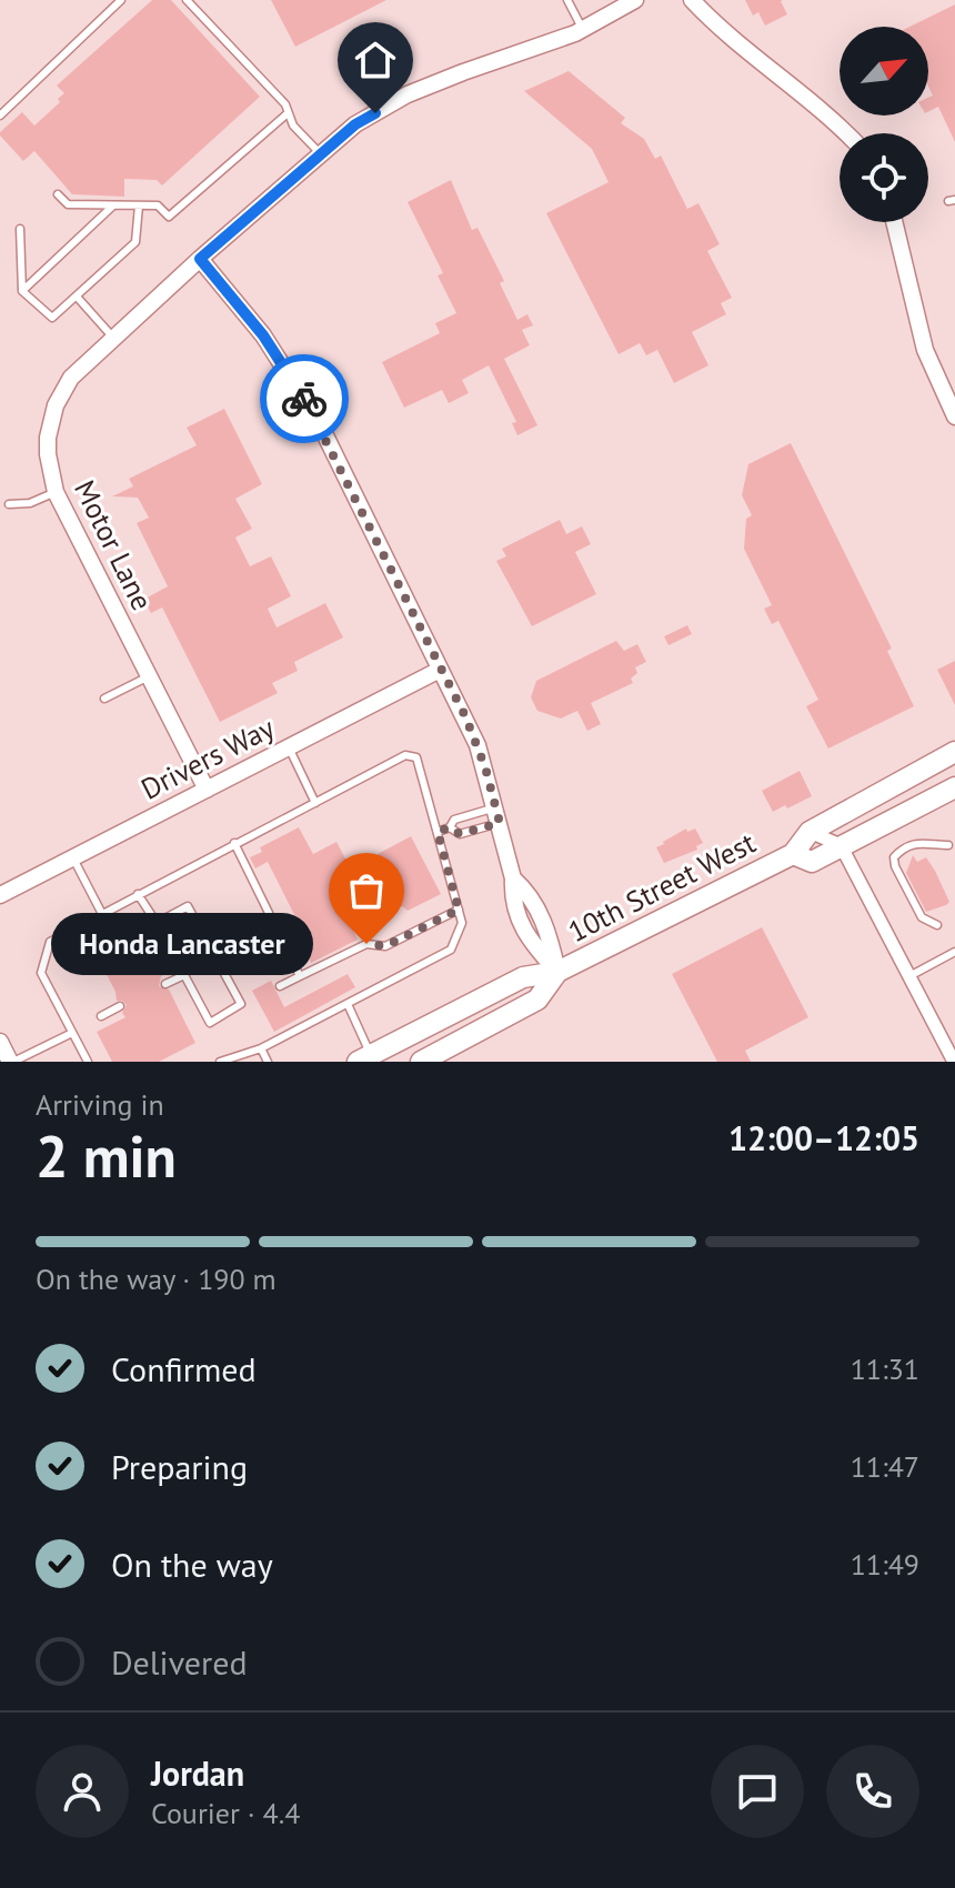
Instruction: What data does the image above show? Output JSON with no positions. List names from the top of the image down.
{
  "streets": {
    "main road": ["10th Street West"],
    "street": ["Motor Lane", "Drivers Way"]
  },
  "crossings": [
    ["Motor Lane", "Drivers Way"]
  ],
  "places": ["Honda Lancaster"],
  "north": "top right",
  "page": {
    "bubble": "Honda Lancaster",
    "heading": ["2 min", "Arriving in", "12:00–12:05"],
    "panel": ["Jordan", "Courier · 4.4"],
    "bar": "On the way · 190 m",
    "list": [
      ["Confirmed", "11:31"],
      ["Preparing", "11:47"],
      ["On the way", "11:49"],
      "Delivered"
    ]
  }
}
